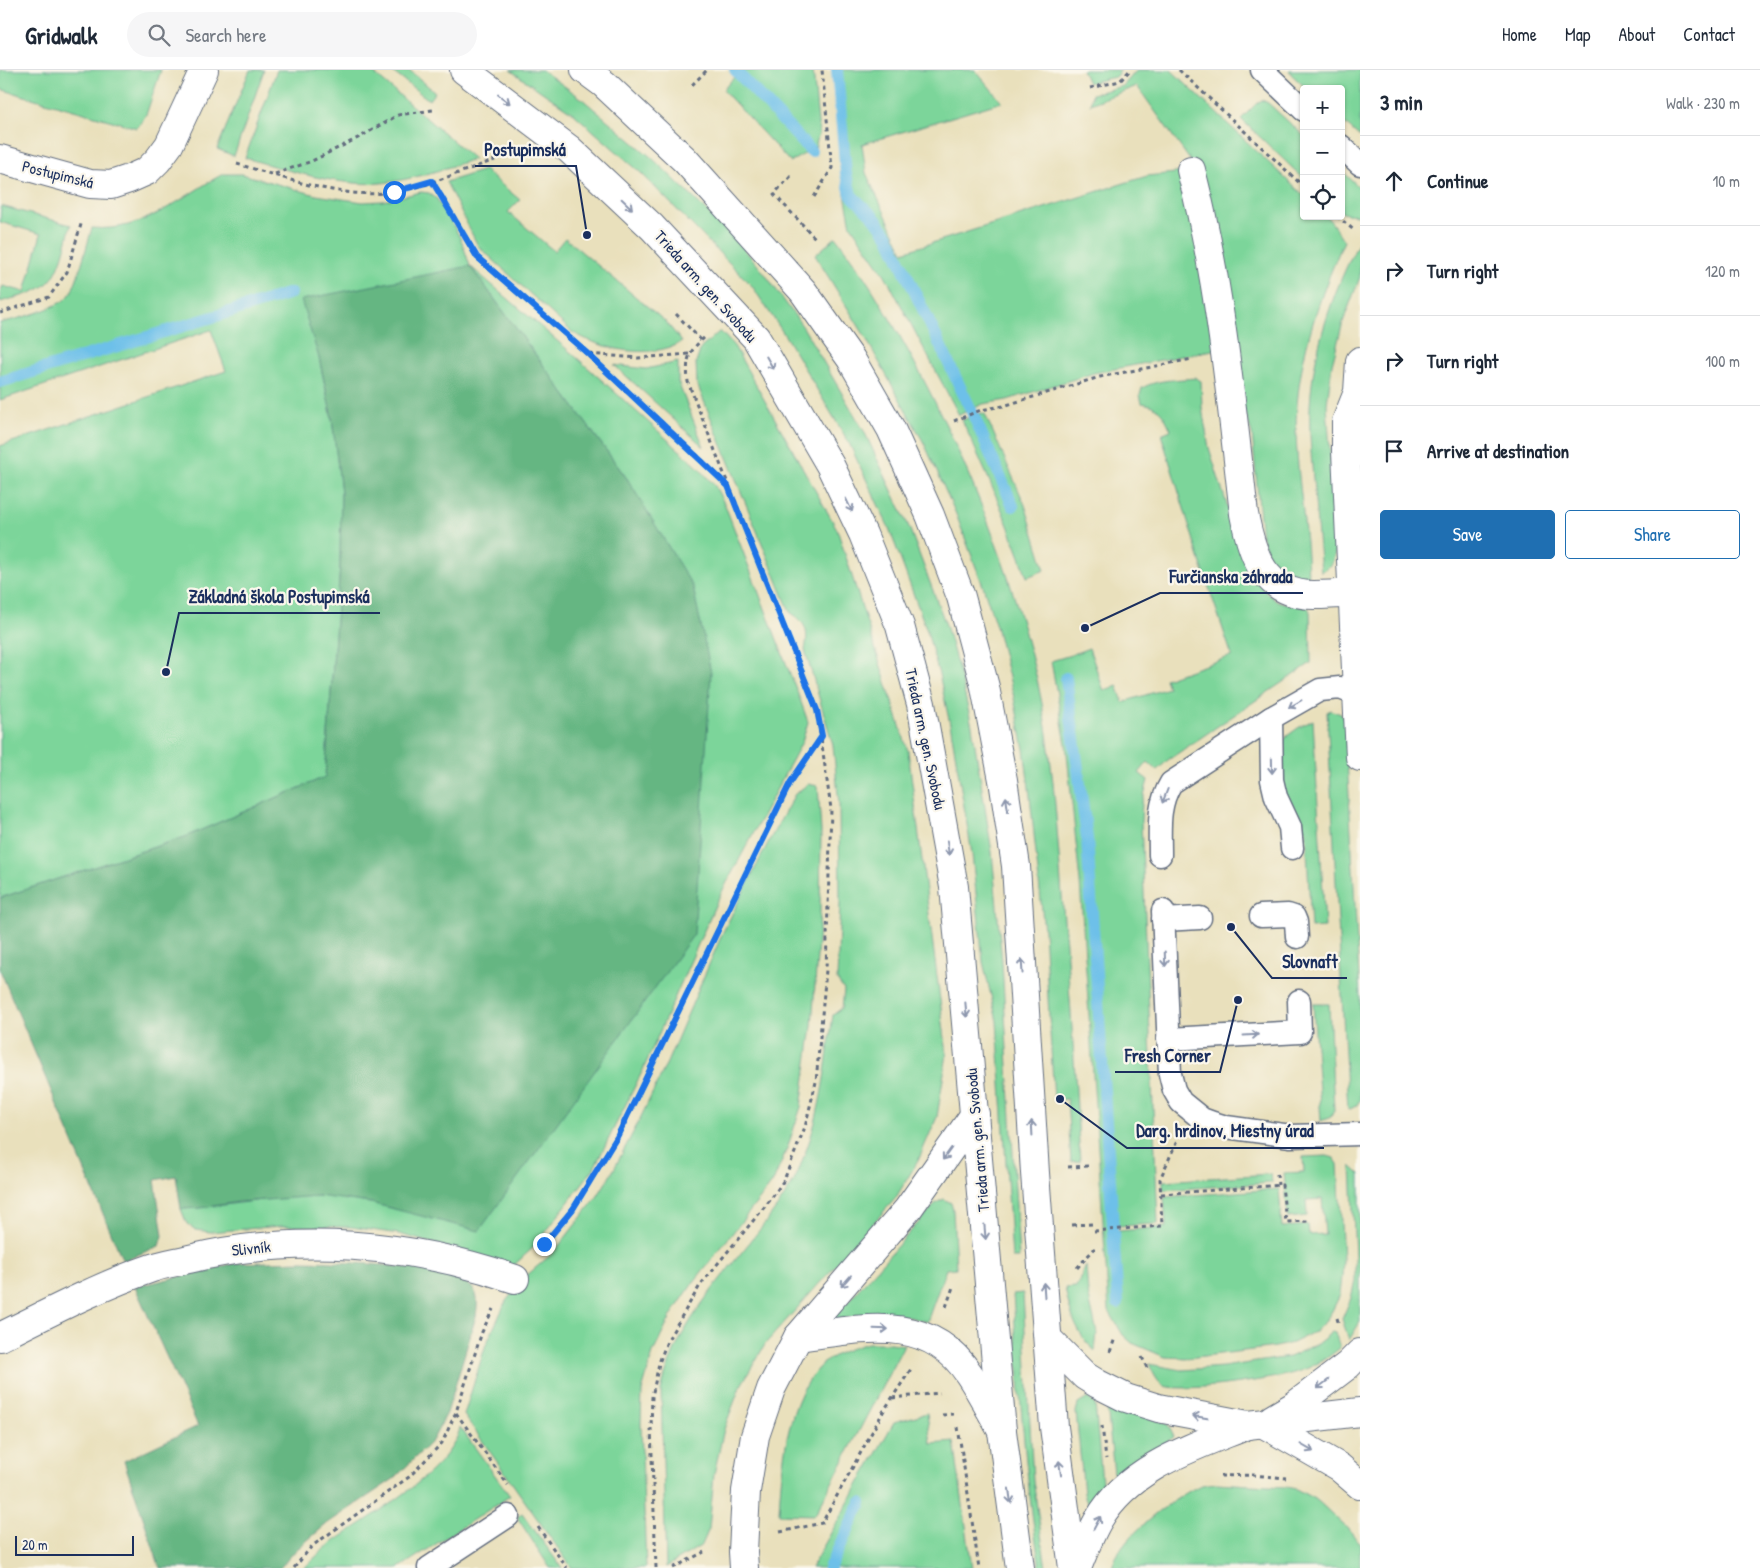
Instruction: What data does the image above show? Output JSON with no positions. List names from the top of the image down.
{
  "streets": {
    "street": ["Postupimská", "Trieda arm. gen. Svobodu", "Slivník"]
  },
  "places": [
    "Postupimská",
    "Furčianska záhrada",
    "Základná škola Postupimská",
    "Slovnaft",
    "Fresh Corner",
    "Darg. hrdinov, Miestny úrad"
  ],
  "scale_bar": "20 m",
  "page": {
    "header": "Gridwalk",
    "search": "Search here",
    "nav": [
      "Home",
      "Map",
      "About",
      "Contact"
    ],
    "heading": ["3 min", "Walk · 230 m"],
    "map_buttons": ["+", "−"],
    "list": [
      ["Continue", "10 m"],
      ["Turn right", "120 m"],
      ["Turn right", "100 m"],
      "Arrive at destination"
    ],
    "buttons": ["Save", "Share"],
    "scale": "20 m"
  }
}
